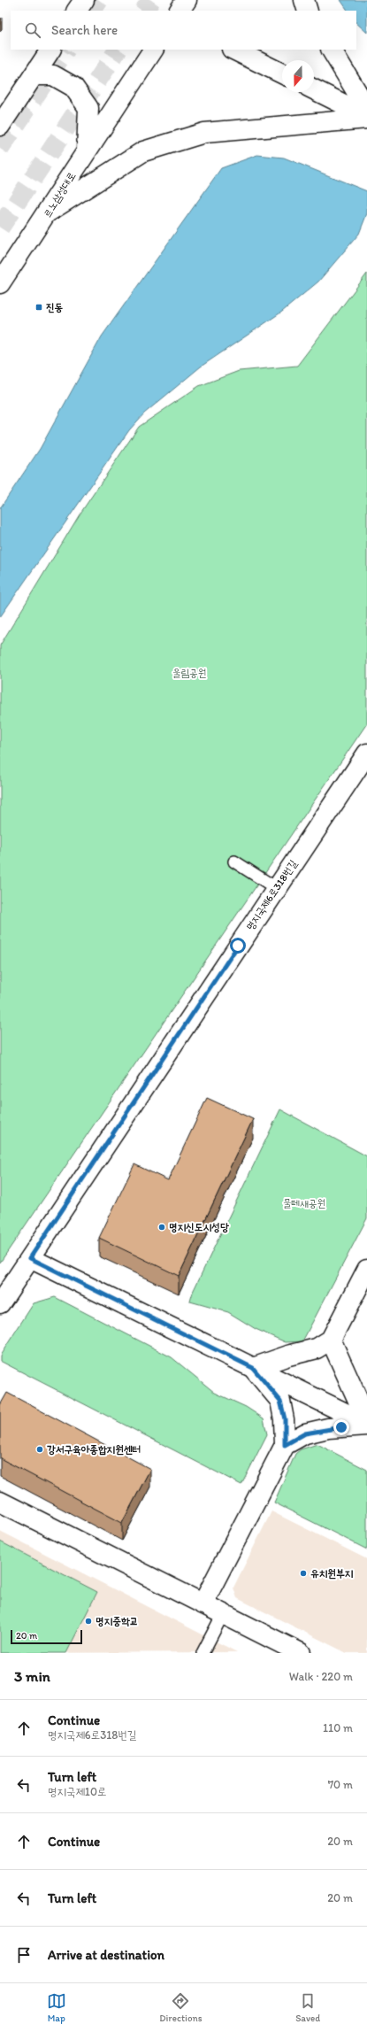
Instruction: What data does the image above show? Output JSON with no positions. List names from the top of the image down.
{
  "streets": {
    "street": ["르노삼성대로", "명지국제6로318번길"]
  },
  "parks": ["울림공원", "물떼새공원"],
  "places": {
    "transit": ["진동"],
    "other": [
      "명지신도시성당",
      "강서구육아종합지원센터",
      "유치원부지",
      "명지중학교"
    ]
  },
  "scale_bar": "20 m",
  "north": "bottom",
  "page": {
    "search": "Search here",
    "scale": "20 m",
    "heading": ["3 min", "Walk · 220 m"],
    "list": [
      ["Continue", "명지국제6로318번길", "110 m"],
      ["Turn left", "명지국제10로", "70 m"],
      ["Continue", "20 m"],
      ["Turn left", "20 m"],
      "Arrive at destination"
    ],
    "nav": ["Map", "Directions", "Saved"]
  }
}
